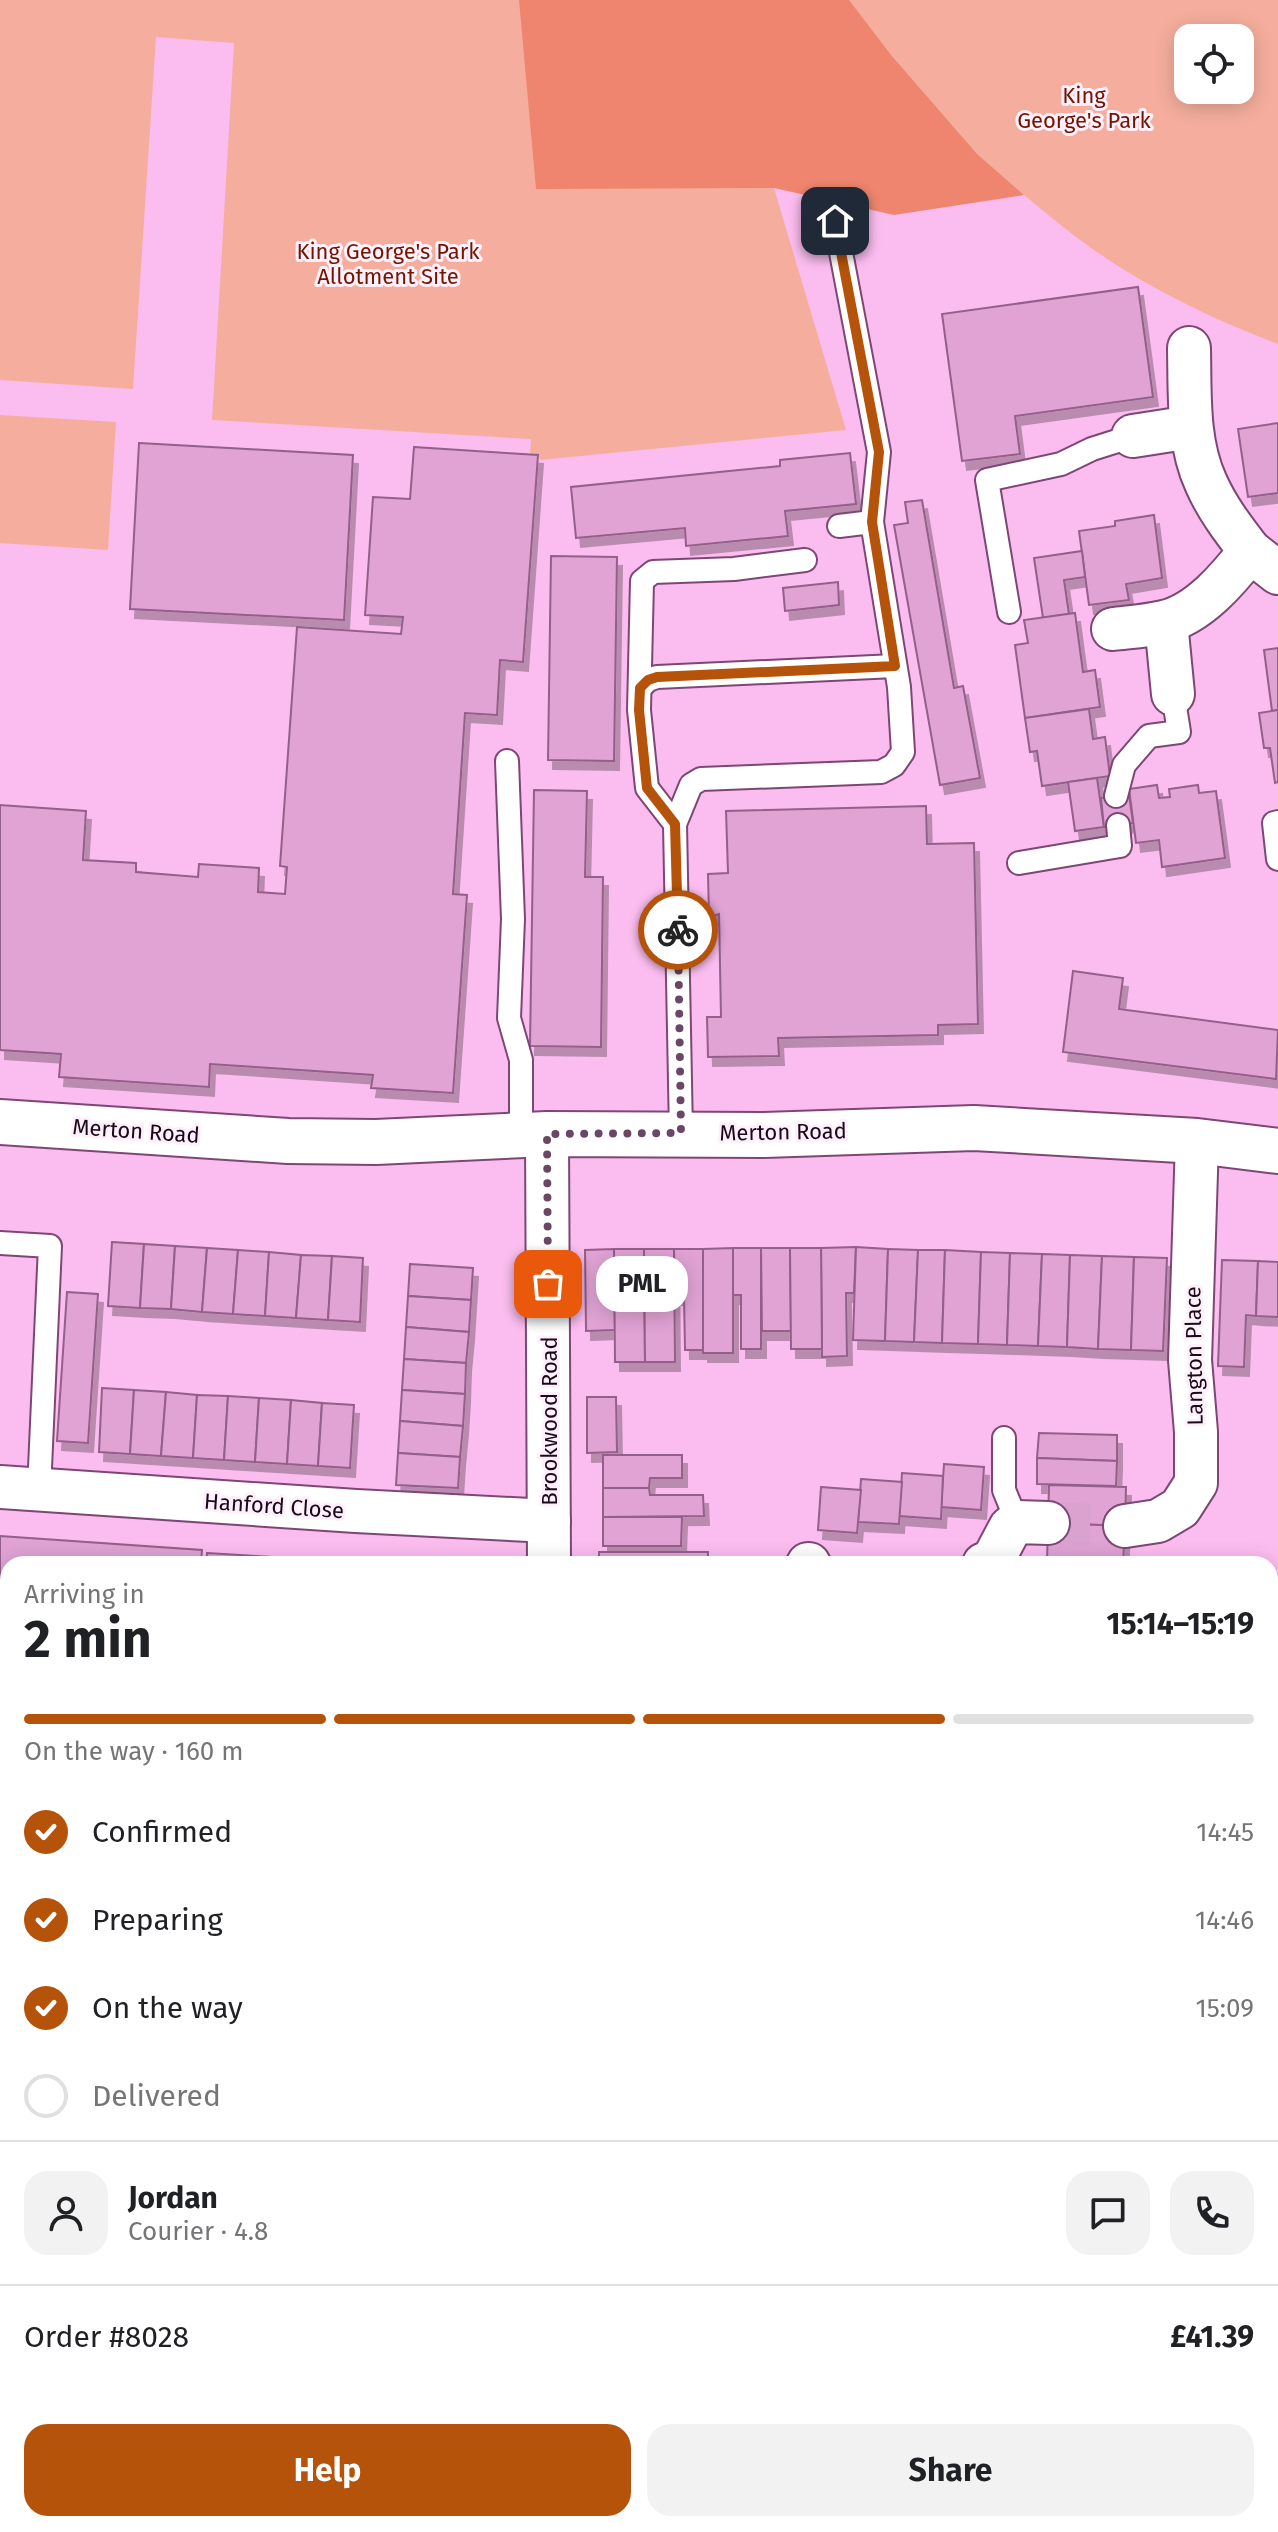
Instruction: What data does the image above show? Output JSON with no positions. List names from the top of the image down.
{
  "streets": {
    "main road": ["Merton Road"],
    "street": ["Langton Place", "Brookwood Road", "Hanford Close"]
  },
  "crossings": [
    ["Merton Road", "Langton Place"],
    ["Merton Road", "Brookwood Road"],
    ["Brookwood Road", "Hanford Close"]
  ],
  "parks": ["King George's Park", "King George's Park Allotment Site"],
  "places": ["PML"],
  "page": {
    "bubble": "PML",
    "heading": ["2 min", "Arriving in", "15:14–15:19"],
    "panel": [
      "Jordan",
      "Courier · 4.8",
      "Order #8028",
      "£41.39"
    ],
    "bar": "On the way · 160 m",
    "list": [
      ["Confirmed", "14:45"],
      ["Preparing", "14:46"],
      ["On the way", "15:09"],
      "Delivered"
    ],
    "buttons": ["Help", "Share"]
  }
}
